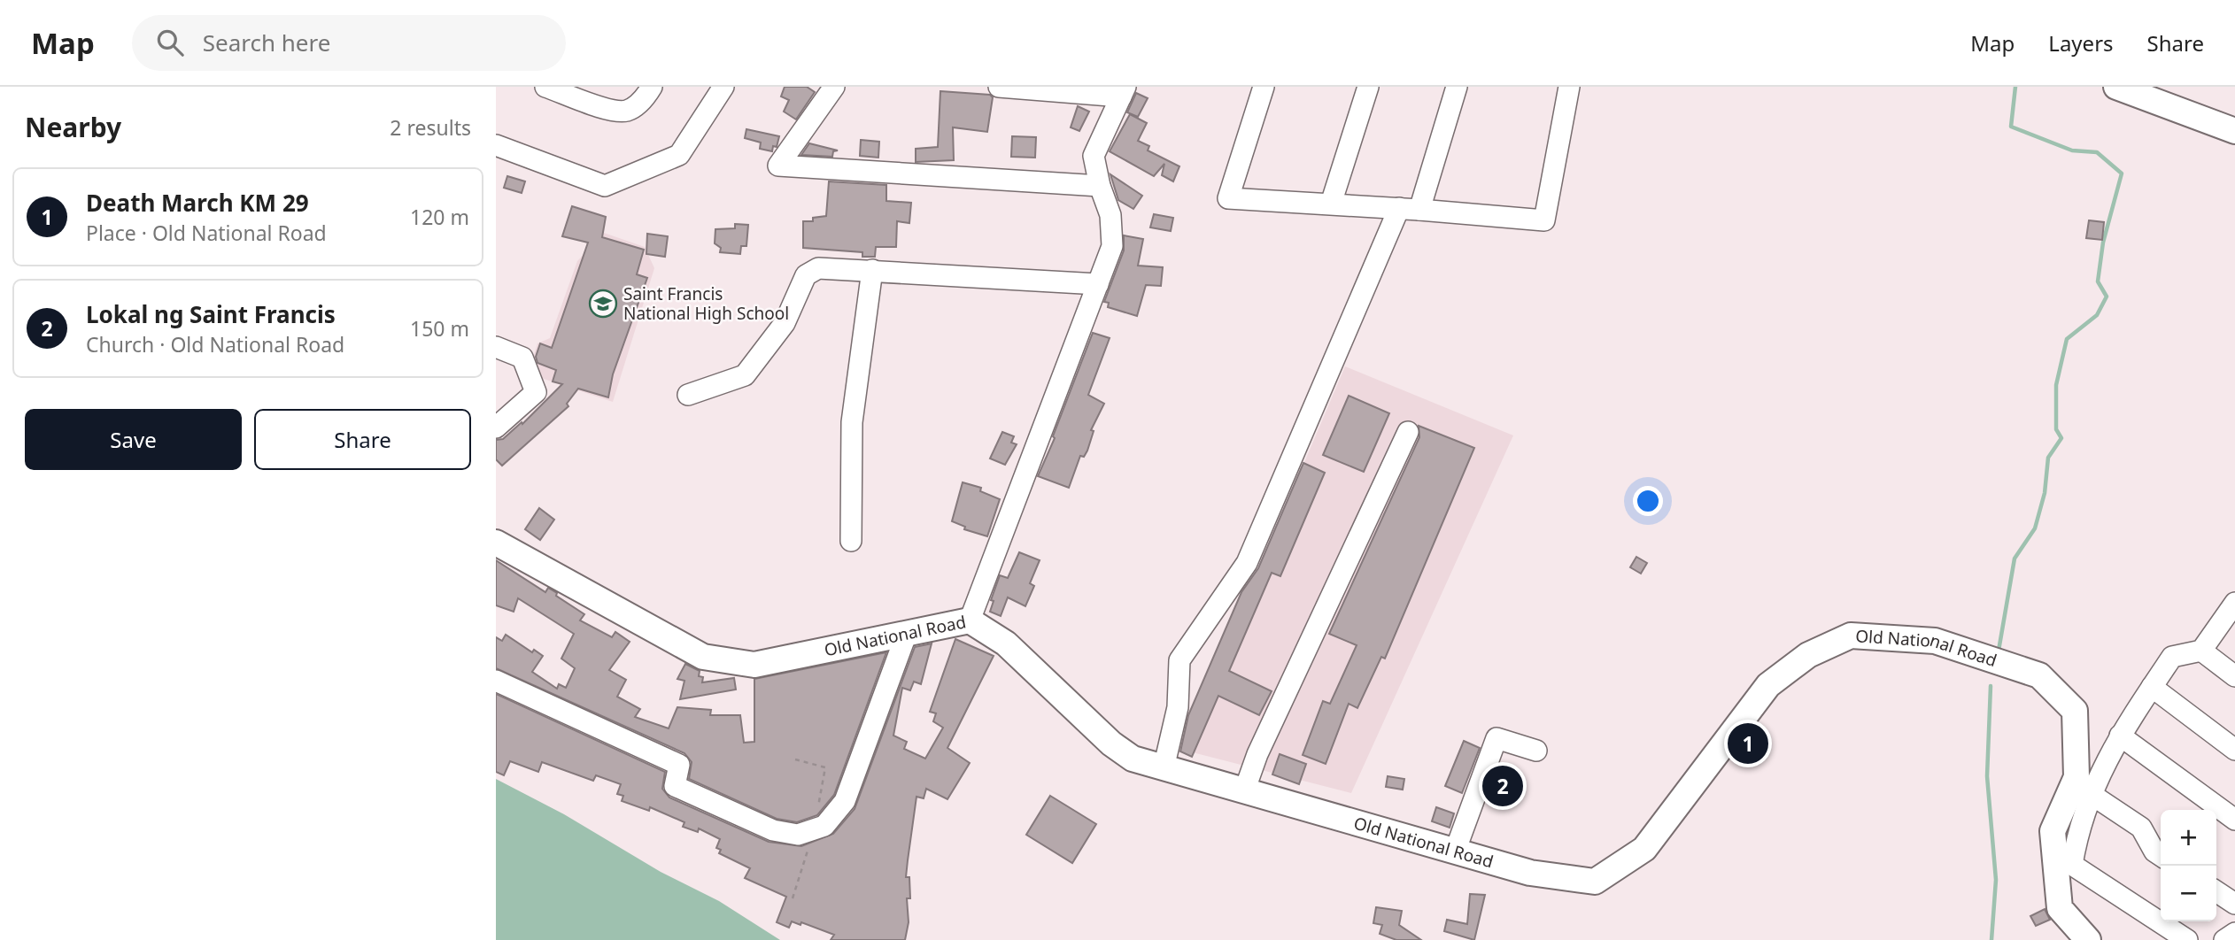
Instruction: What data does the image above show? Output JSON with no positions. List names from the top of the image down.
{
  "streets": {
    "main road": ["Old National Road"]
  },
  "places": {
    "school or university": ["Saint Francis National High School"]
  },
  "page": {
    "header": "Map",
    "search": "Search here",
    "nav": ["Map", "Layers", "Share"],
    "heading": ["Nearby", "2 results"],
    "list": [
      {
        "mark": "1",
        "name": "Death March KM 29",
        "note": "Place · Old National Road",
        "value": "120 m"
      },
      {
        "mark": "2",
        "name": "Lokal ng Saint Francis",
        "note": "Church · Old National Road",
        "value": "150 m"
      }
    ],
    "buttons": ["Save", "Share"],
    "pins": ["1", "2"],
    "map_buttons": ["+", "−"]
  }
}
